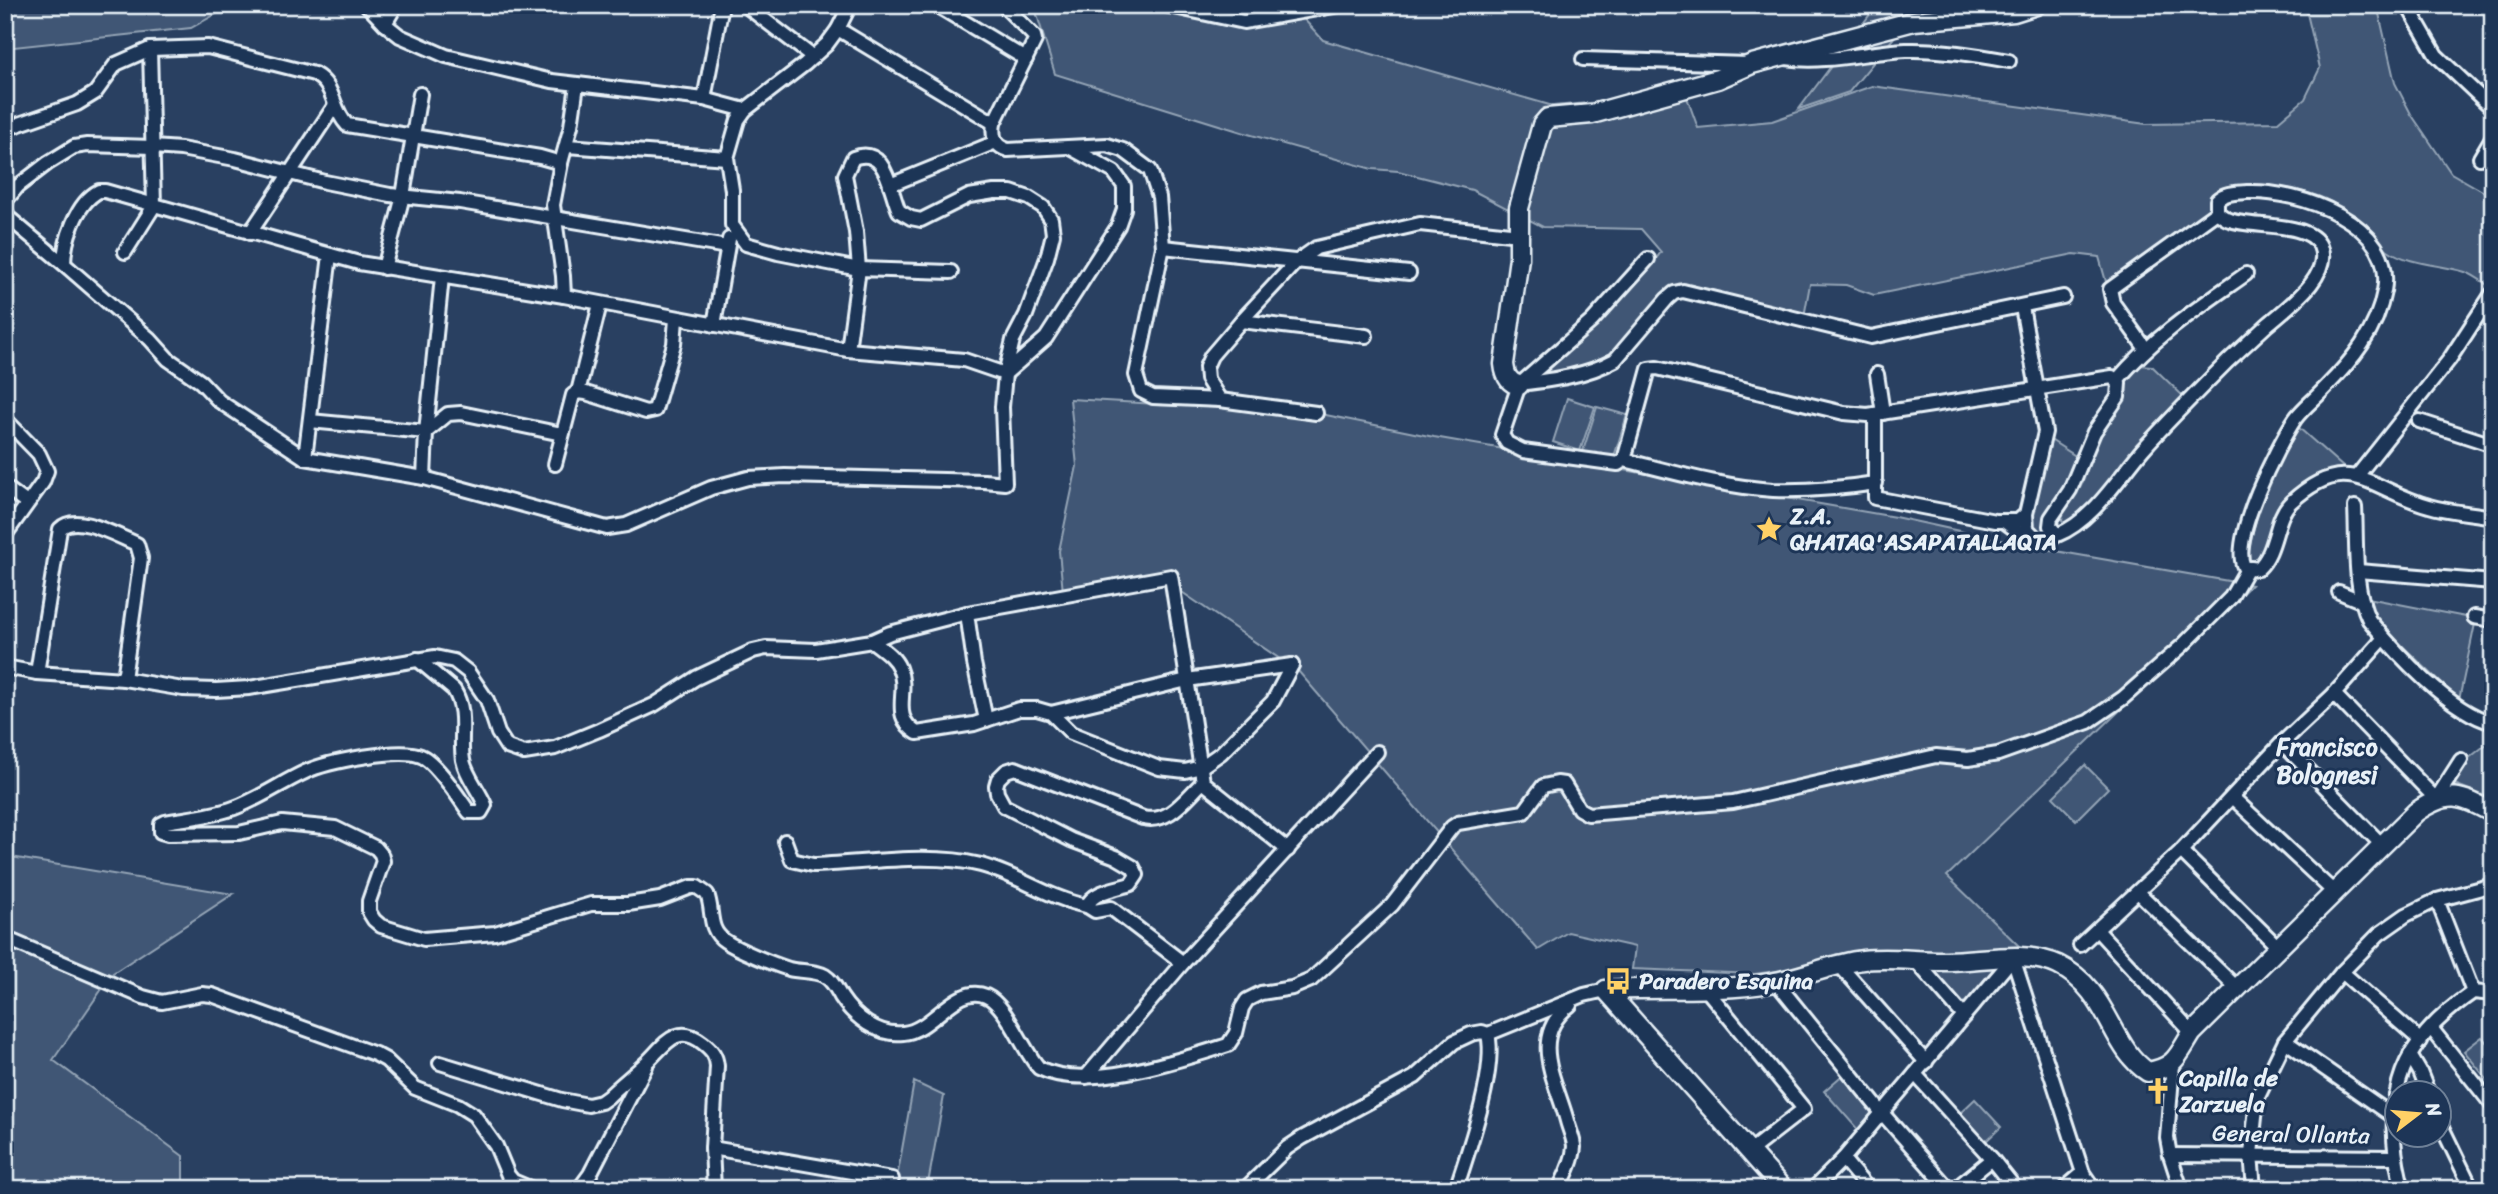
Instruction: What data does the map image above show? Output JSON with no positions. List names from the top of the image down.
{
  "streets": {
    "street": ["General Ollanta"]
  },
  "districts": ["Francisco Bolognesi"],
  "places": {
    "place": ["Z.A. QHATAQ'ASAPATALLAQTA"],
    "bus stop": ["Paradero Esquina"],
    "church": ["Capilla de Zarzuela"]
  },
  "north": "right"
}
